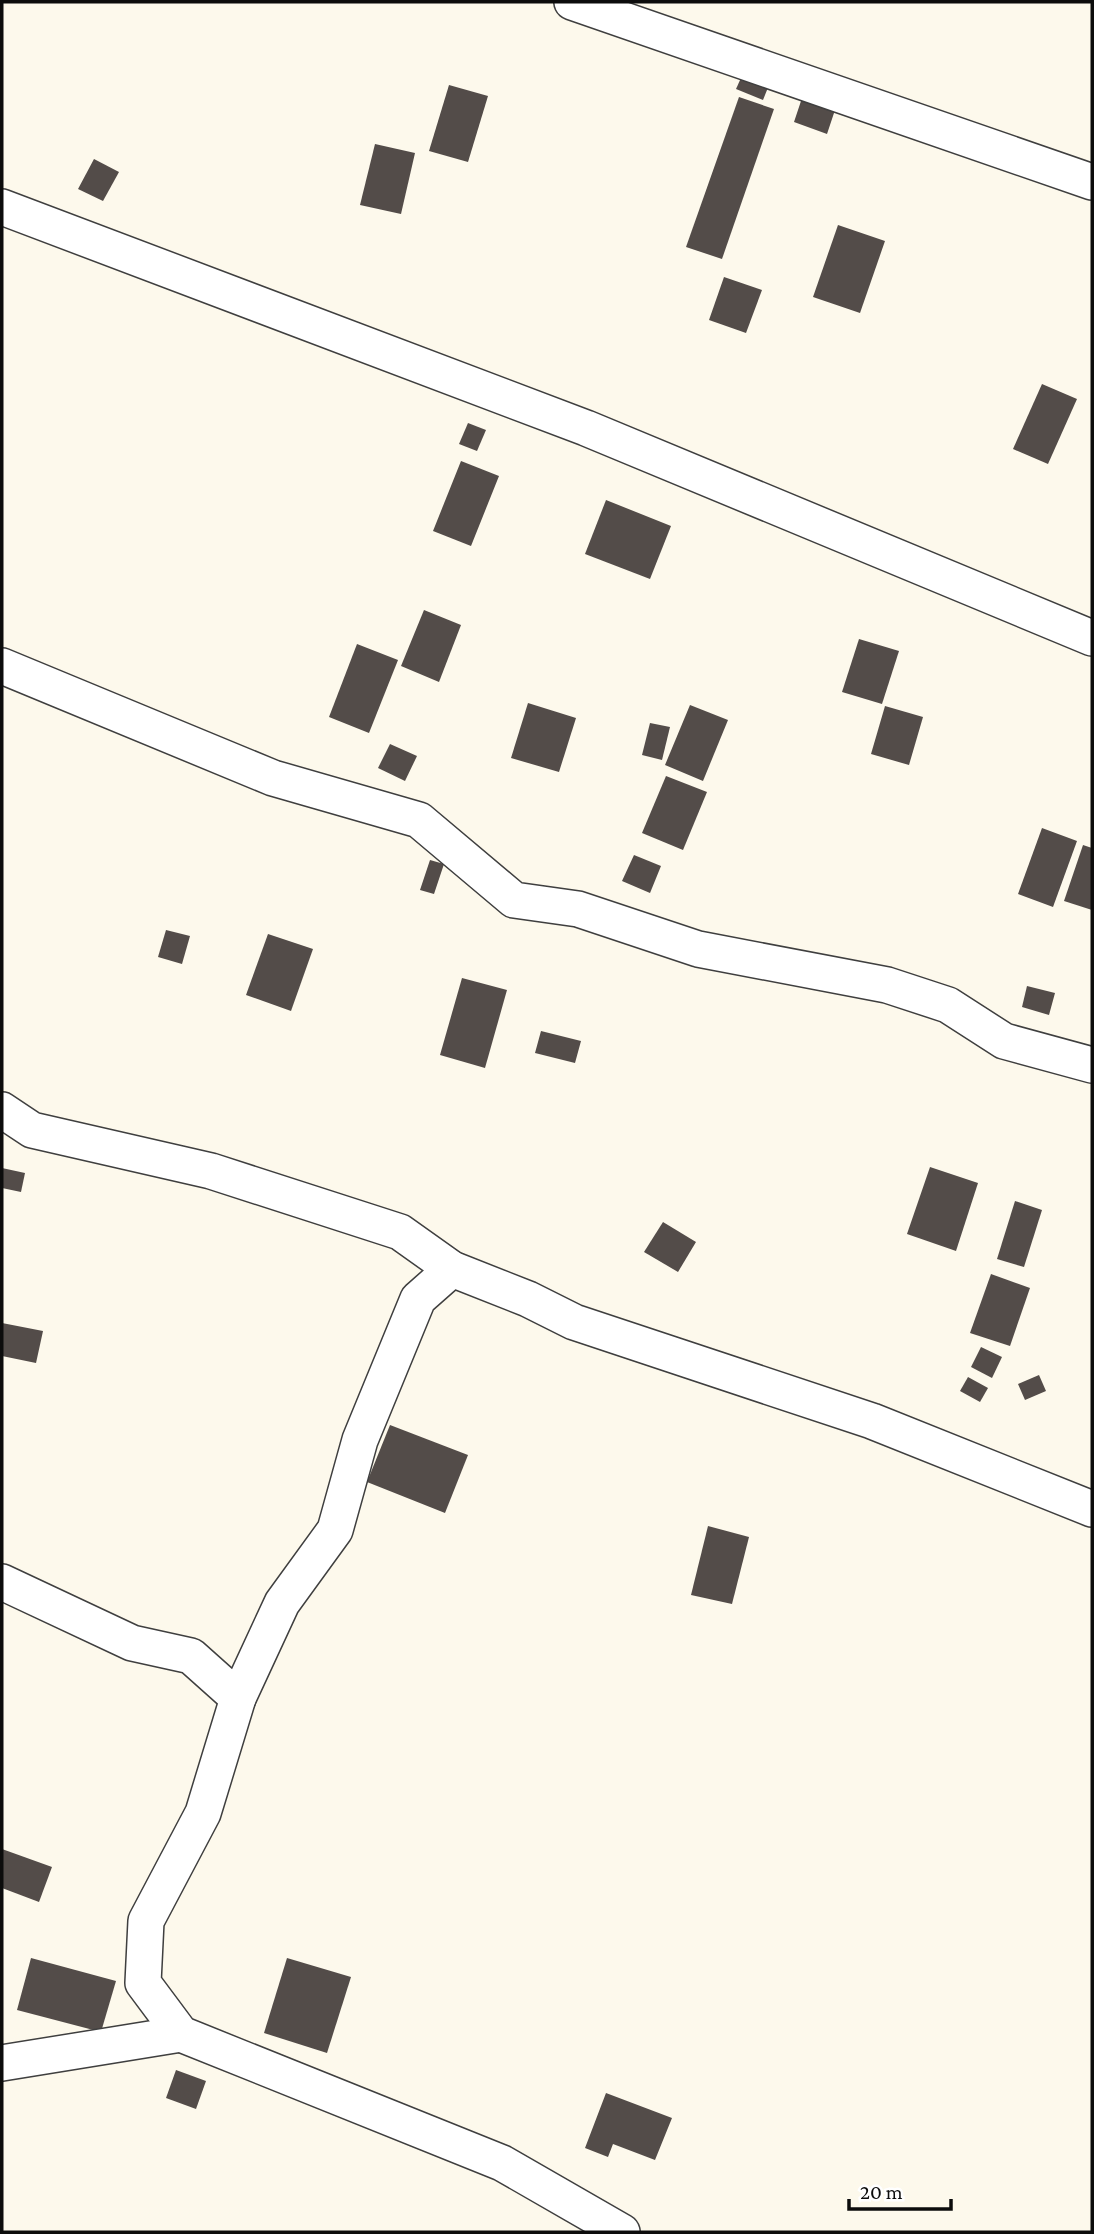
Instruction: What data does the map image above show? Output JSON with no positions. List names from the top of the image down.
{
  "scale_bar": "20 m"
}
